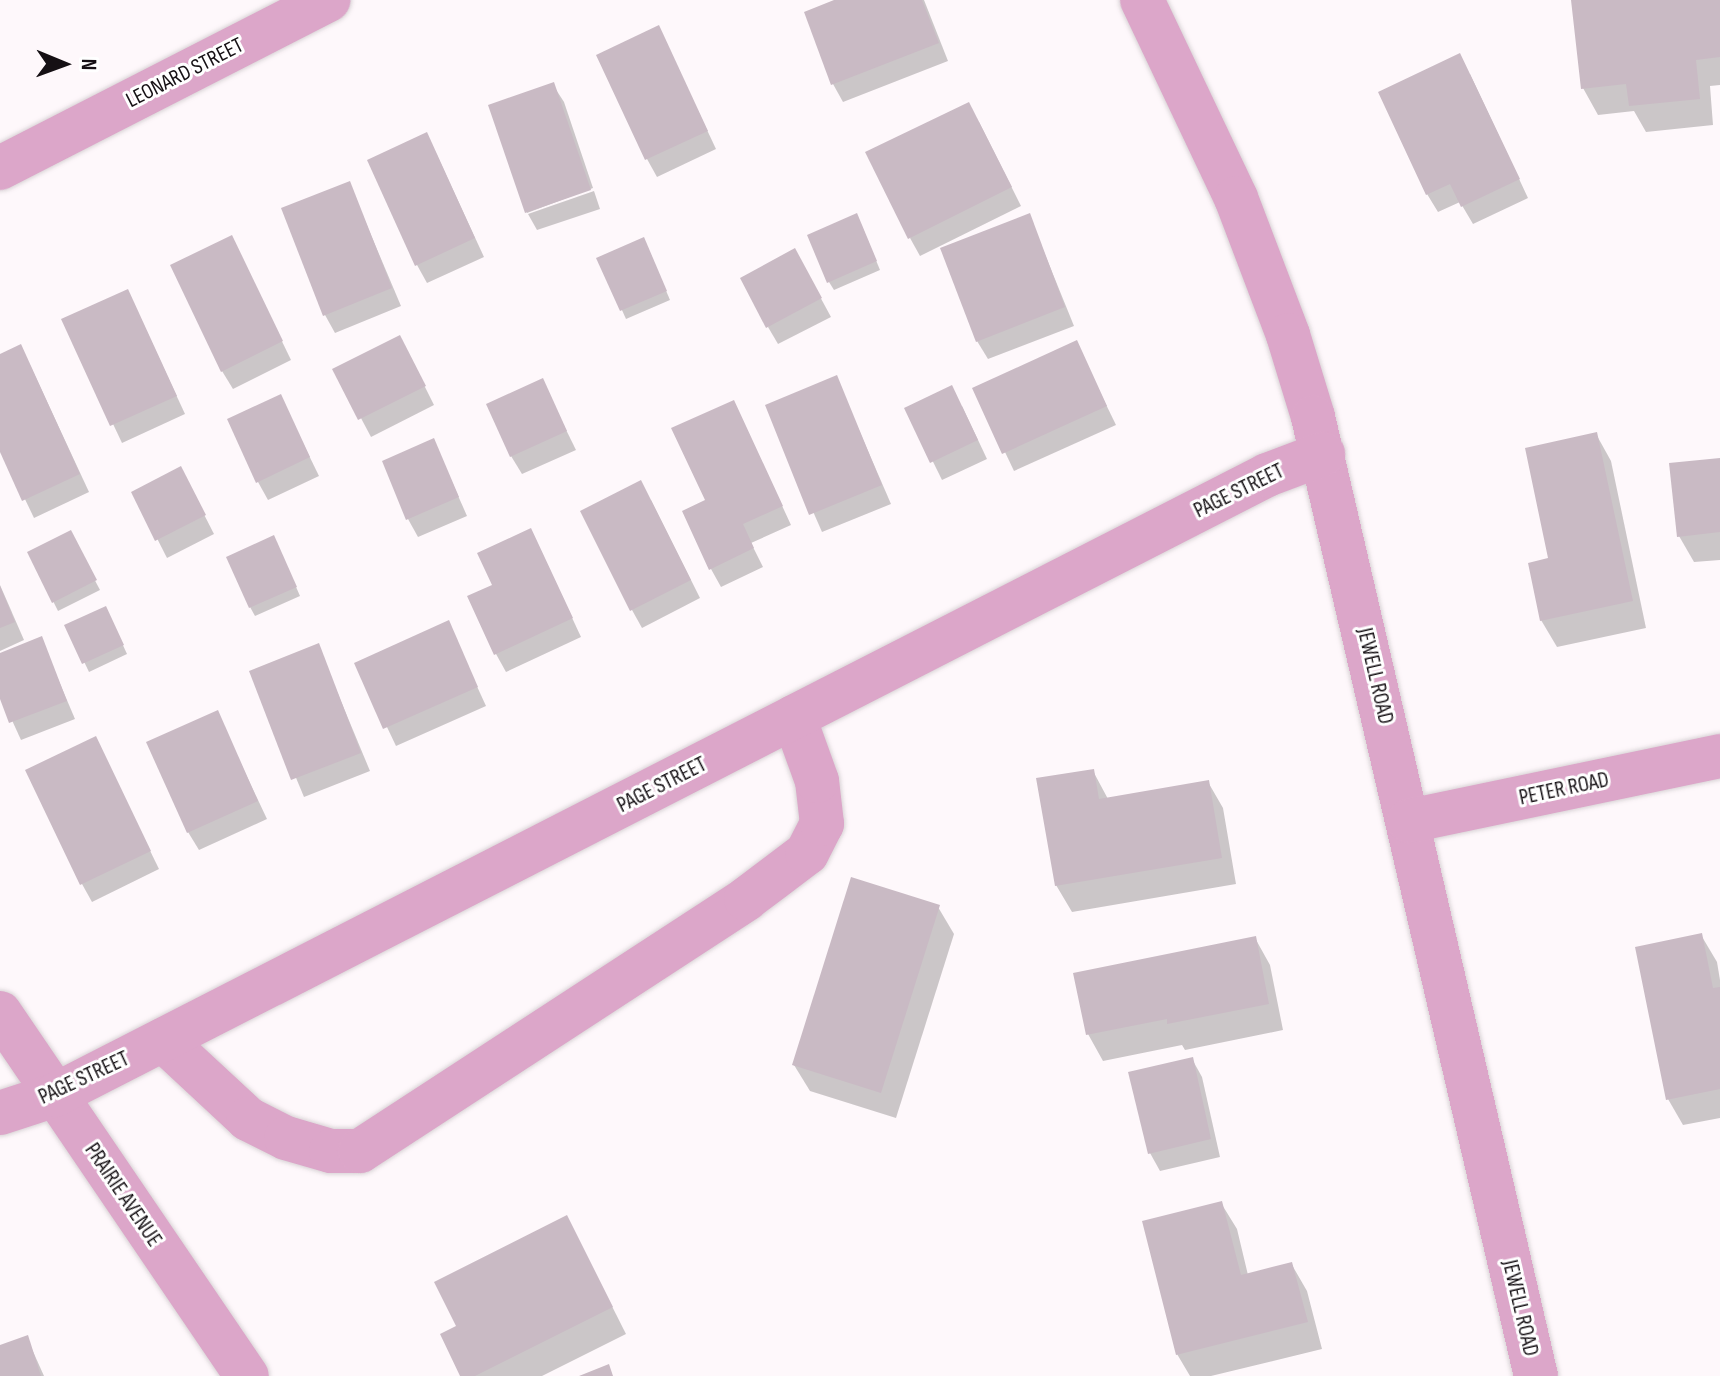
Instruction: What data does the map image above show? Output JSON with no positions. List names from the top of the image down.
{
  "streets": {
    "street": [
      "LEONARD STREET",
      "PAGE STREET",
      "JEWELL ROAD",
      "PETER ROAD",
      "PRAIRIE AVENUE"
    ]
  },
  "crossings": [
    ["PAGE STREET", "JEWELL ROAD"],
    ["PAGE STREET", "PRAIRIE AVENUE"],
    ["JEWELL ROAD", "PETER ROAD"]
  ],
  "north": "right"
}
